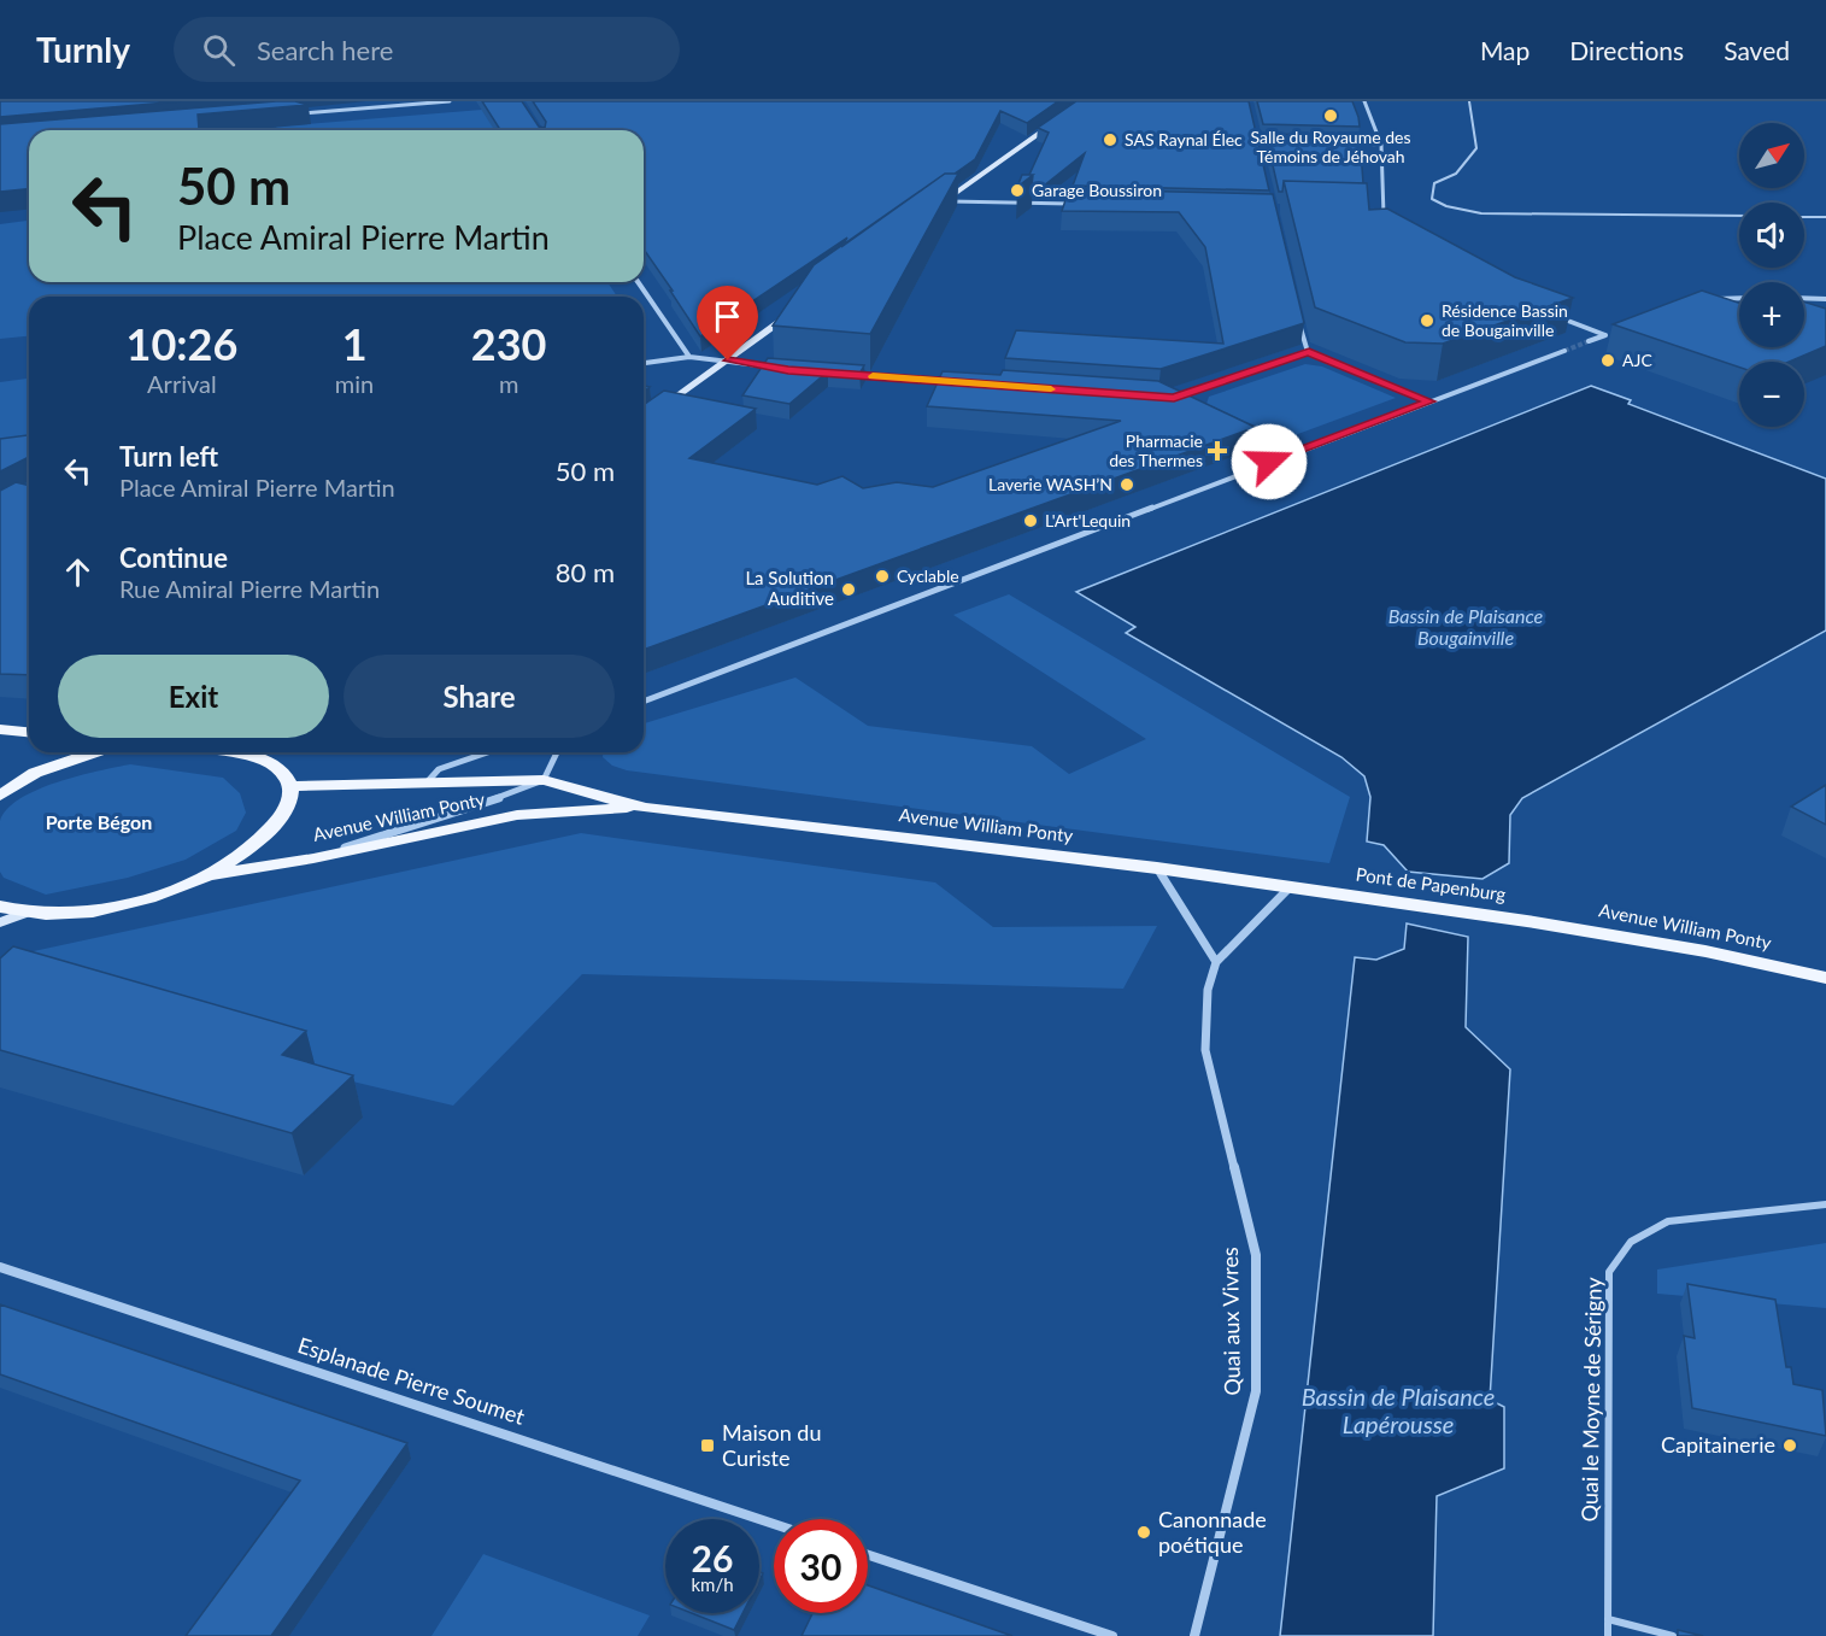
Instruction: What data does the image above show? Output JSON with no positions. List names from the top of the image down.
{
  "streets": {
    "main road": ["Avenue William Ponty", "Pont de Papenburg"],
    "street": ["Quai aux Vivres", "Esplanade Pierre Soumet"],
    "lane": ["Quai le Moyne de Sérigny"]
  },
  "crossings": [
    ["Avenue William Ponty", "Pont de Papenburg"]
  ],
  "districts": ["Porte Bégon"],
  "water": ["Bassin de Plaisance Bougainville", "Bassin de Plaisance Lapérousse"],
  "places": {
    "other": [
      "Salle du Royaume des Témoins de Jéhovah",
      "SAS Raynal Élec",
      "Garage Boussiron",
      "Résidence Bassin de Bougainville",
      "AJC",
      "Laverie WASH’N",
      "L'Art'Lequin",
      "Cyclable",
      "La Solution Auditive",
      "Capitainerie",
      "Canonnade poétique"
    ],
    "health": ["Pharmacie des Thermes"],
    "transit": ["Maison du Curiste"]
  },
  "north": "top right",
  "page": {
    "header": "Turnly",
    "search": "Search here",
    "nav": ["Map", "Directions", "Saved"],
    "map_buttons": ["+", "−"],
    "turn": ["50 m", "Place Amiral Pierre Martin"],
    "eta": [
      "10:26",
      "Arrival",
      "1",
      "min",
      "230",
      "m"
    ],
    "list": [
      {
        "name": "Turn left",
        "note": "Place Amiral Pierre Martin",
        "value": "50 m"
      },
      {
        "name": "Continue",
        "note": "Rue Amiral Pierre Martin",
        "value": "80 m"
      }
    ],
    "buttons": ["Exit", "Share"],
    "speed": "26 km/h",
    "limit": "30"
  }
}
